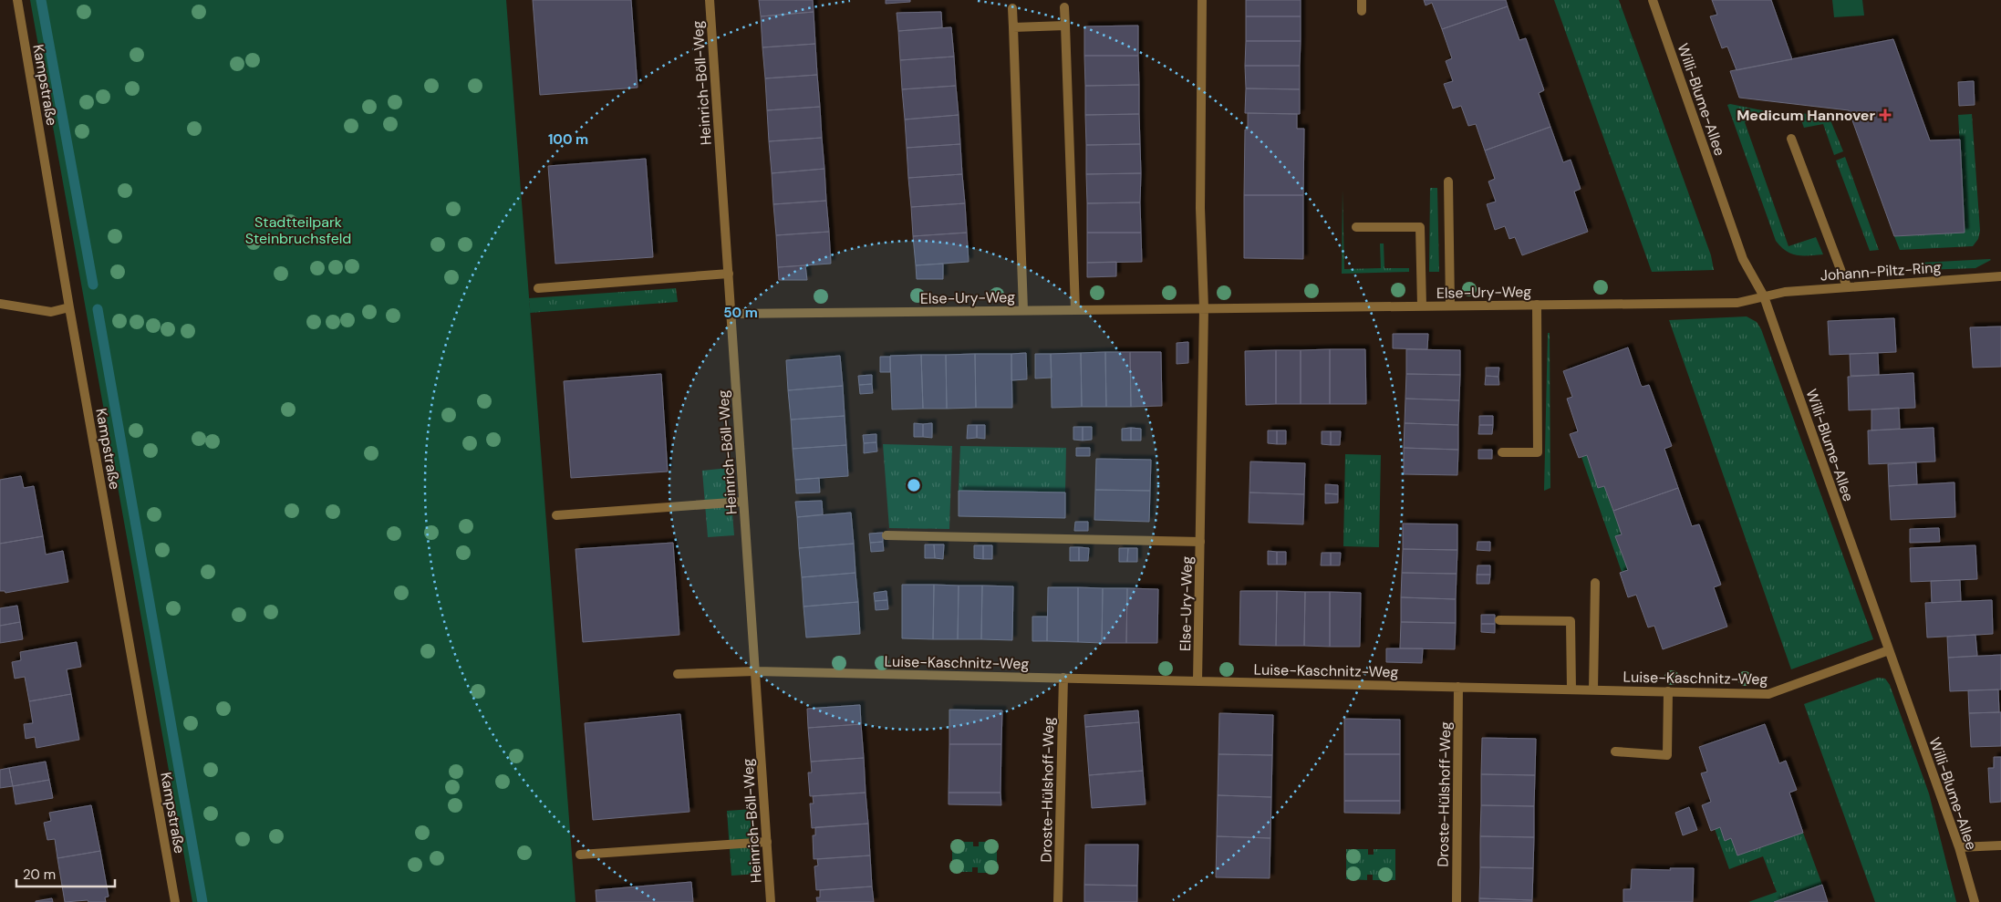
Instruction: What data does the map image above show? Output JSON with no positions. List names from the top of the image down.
{
  "streets": {
    "street": [
      "Heinrich-Böll-Weg",
      "Kampstraße",
      "Willi-Blume-Allee",
      "Johann-Piltz-Ring",
      "Else-Ury-Weg",
      "Luise-Kaschnitz-Weg",
      "Droste-Hülshoff-Weg"
    ]
  },
  "crossings": [
    ["Heinrich-Böll-Weg", "Else-Ury-Weg"],
    ["Heinrich-Böll-Weg", "Luise-Kaschnitz-Weg"],
    ["Willi-Blume-Allee", "Johann-Piltz-Ring"],
    ["Willi-Blume-Allee", "Else-Ury-Weg"],
    ["Willi-Blume-Allee", "Luise-Kaschnitz-Weg"],
    ["Johann-Piltz-Ring", "Else-Ury-Weg"],
    ["Else-Ury-Weg", "Luise-Kaschnitz-Weg"],
    ["Luise-Kaschnitz-Weg", "Droste-Hülshoff-Weg"]
  ],
  "parks": ["Stadtteilpark Steinbruchsfeld"],
  "places": {
    "health": ["Medicum Hannover"]
  },
  "scale_bar": "20 m",
  "rings": ["100 m", "50 m"]
}
